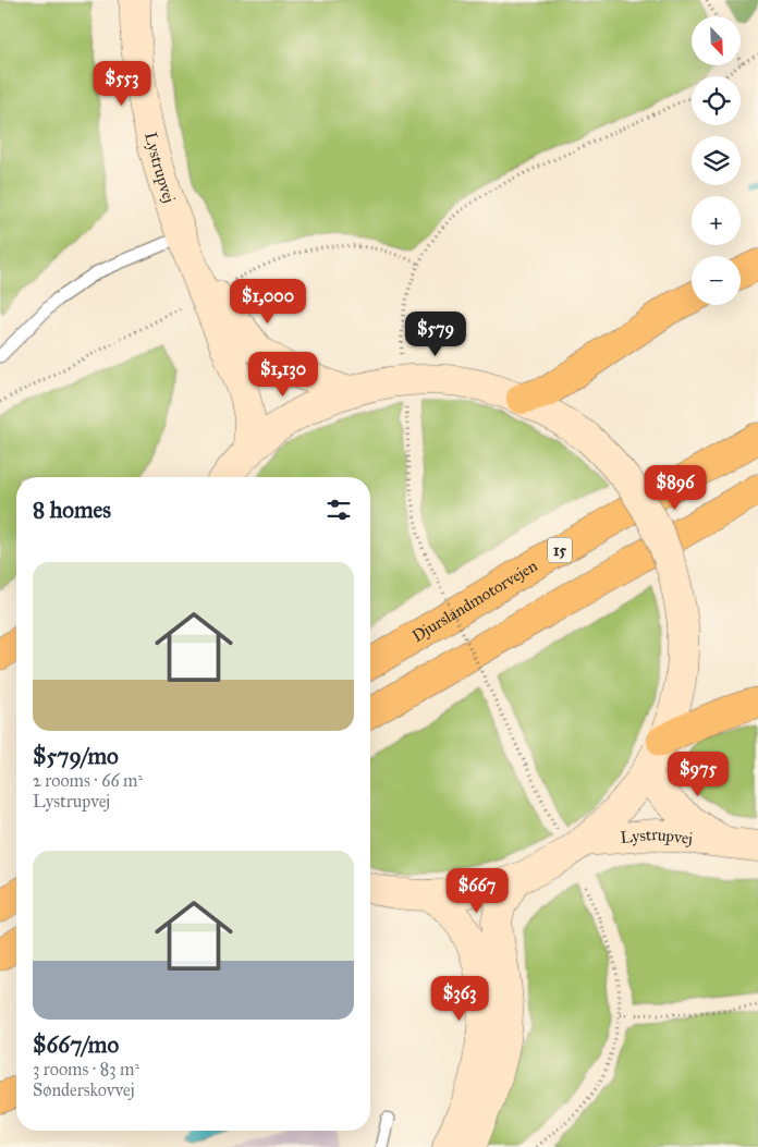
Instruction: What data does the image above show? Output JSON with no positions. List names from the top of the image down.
{
  "streets": {
    "highway": ["15", "Djurslandmotorvejen"],
    "street": ["Lystrupvej"]
  },
  "north": "bottom right",
  "page": {
    "map_buttons": ["+", "−"],
    "price": [
      "$553",
      "$1,000",
      "$579",
      "$1,130",
      "$896",
      "$975",
      "$667",
      "$363"
    ],
    "heading": "8 homes",
    "list": [
      {
        "name": "$579/mo",
        "note": "2 rooms · 66 m² · Lystrupvej"
      },
      {
        "name": "$667/mo",
        "note": "3 rooms · 83 m² · Sønderskovvej"
      }
    ]
  }
}
